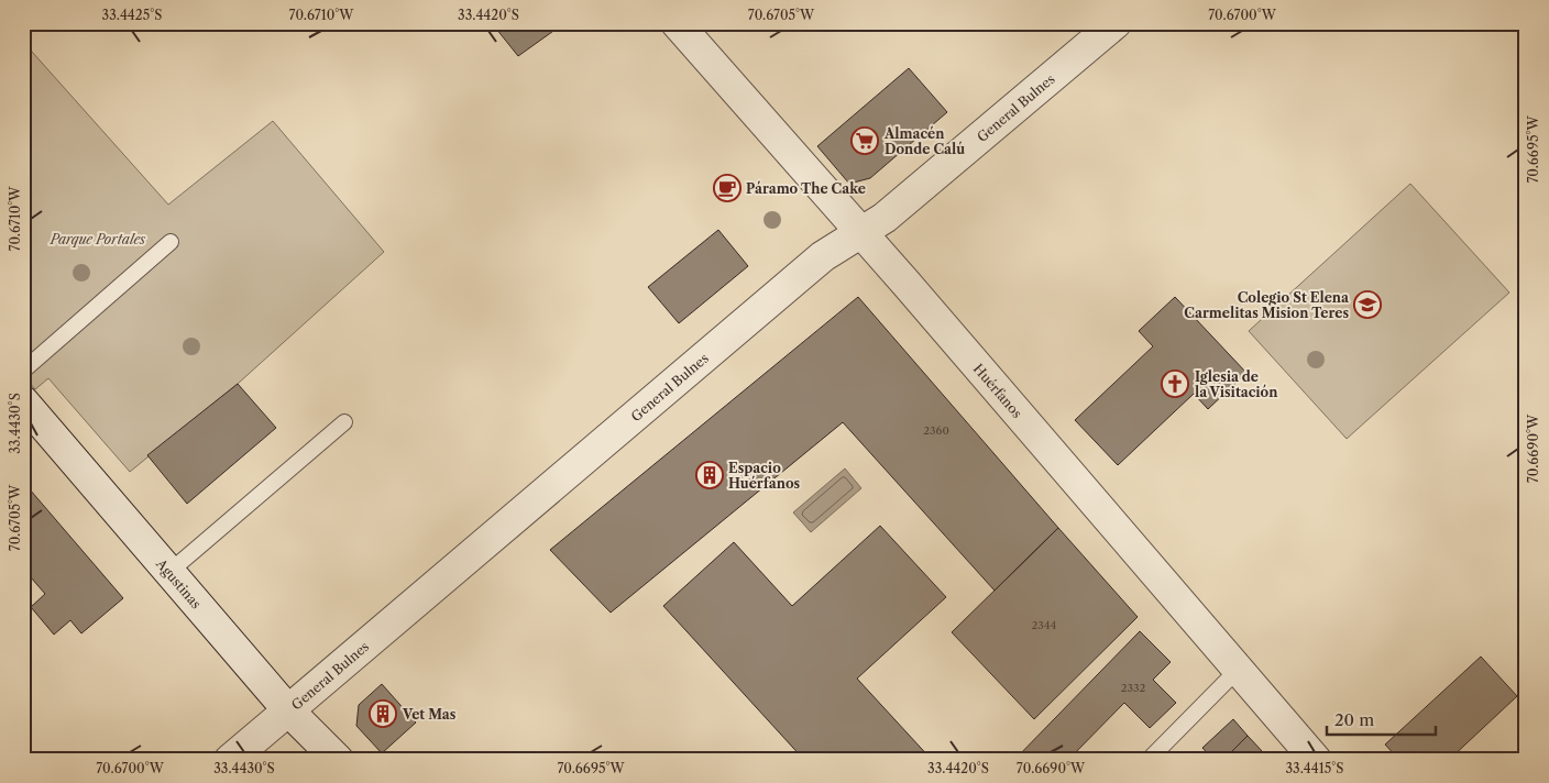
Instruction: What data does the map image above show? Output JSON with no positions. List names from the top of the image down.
{
  "streets": {
    "street": ["General Bulnes", "Huérfanos", "Agustinas"]
  },
  "crossings": [
    ["General Bulnes", "Huérfanos"],
    ["General Bulnes", "Agustinas"]
  ],
  "parks": ["Parque Portales"],
  "places": {
    "supermarket": ["Almacén Donde Calú"],
    "cafe": ["Páramo The Cake"],
    "school or university": ["Colegio St Elena Carmelitas Mision Teres"],
    "church": ["Iglesia de la Visitación"],
    "building": ["Espacio Huérfanos", "Vet Mas"]
  },
  "house_numbers": ["2360", "2344", "2332"],
  "scale_bar": "20 m",
  "coordinates": [
    "33.4425°S",
    "70.6710°W",
    "33.4420°S",
    "70.6705°W",
    "70.6700°W",
    "70.6695°W",
    "33.4430°S",
    "70.6690°W",
    "33.4415°S"
  ]
}
